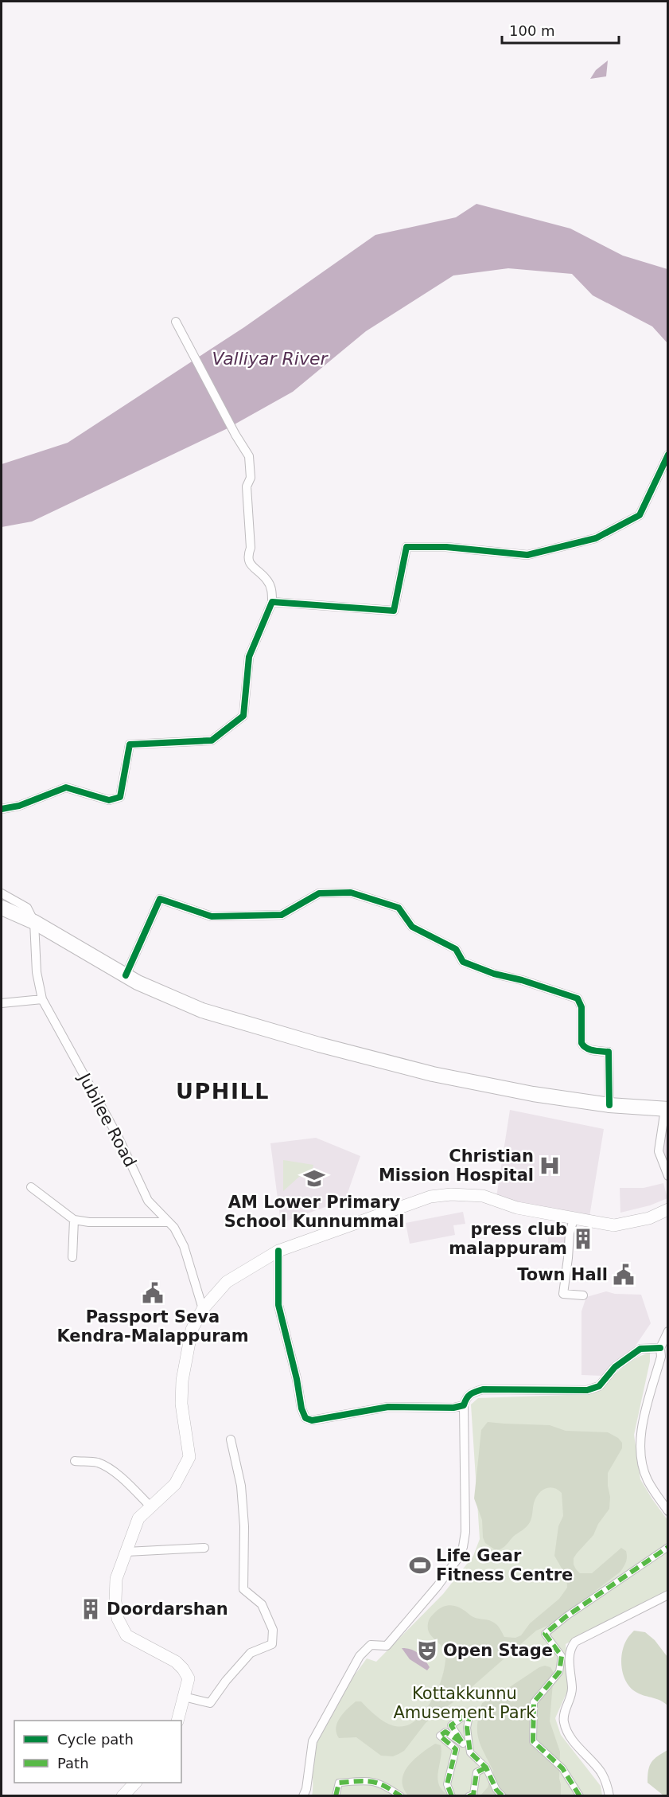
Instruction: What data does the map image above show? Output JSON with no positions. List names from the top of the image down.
{
  "streets": {
    "street": ["Jubilee Road"]
  },
  "districts": ["UPHILL"],
  "water": ["Valliyar River"],
  "parks": ["Kottakkunnu Amusement Park"],
  "places": {
    "hospital": ["Christian Mission Hospital"],
    "school or university": ["AM Lower Primary School Kunnummal"],
    "building": ["press club malappuram", "Doordarshan"],
    "public building": ["Town Hall", "Passport Seva Kendra-Malappuram"],
    "sports": ["Life Gear Fitness Centre"],
    "theatre": ["Open Stage"]
  },
  "legend": ["Cycle path", "Path"],
  "scale_bar": "100 m"
}
